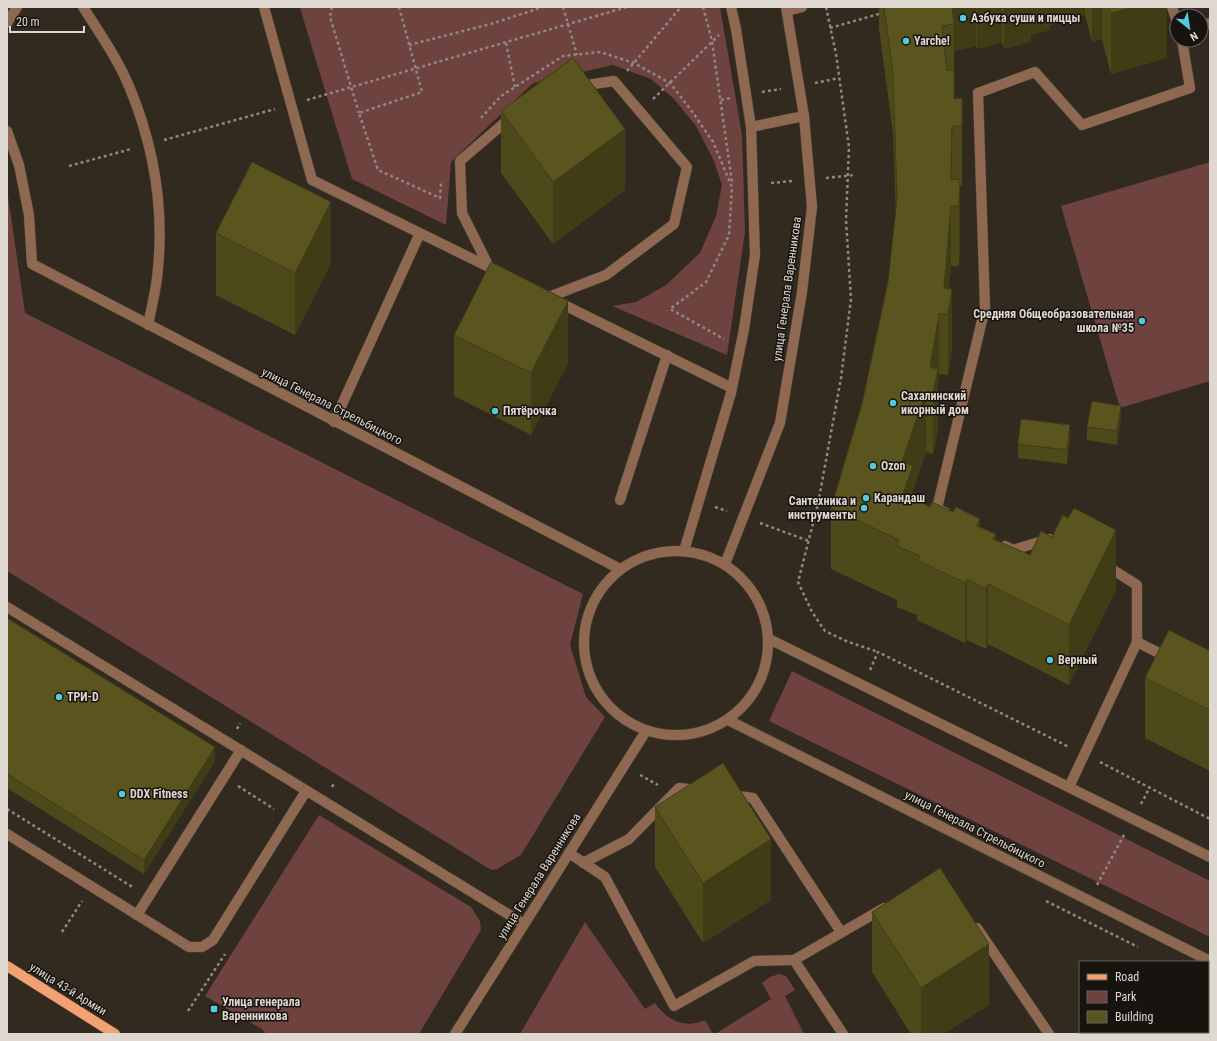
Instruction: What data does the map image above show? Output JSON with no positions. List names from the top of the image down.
{
  "streets": {
    "main road": ["улица 43-й Армии"],
    "street": ["улица Генерала Варенникова", "улица Генерала Стрельбицкого"]
  },
  "places": {
    "other": [
      "Азбука суши и пиццы",
      "Yarche!",
      "Средняя Общеобразовательная школа №35",
      "Сахалинский икорный дом",
      "Пятёрочка",
      "Ozon",
      "Карандаш",
      "Сантехника и инструменты",
      "Верный",
      "ТРИ-D",
      "DDX Fitness"
    ],
    "transit": ["Улица генерала Варенникова"]
  },
  "legend": ["Road", "Park", "Building"],
  "scale_bar": "20 m",
  "north": "bottom right"
}
